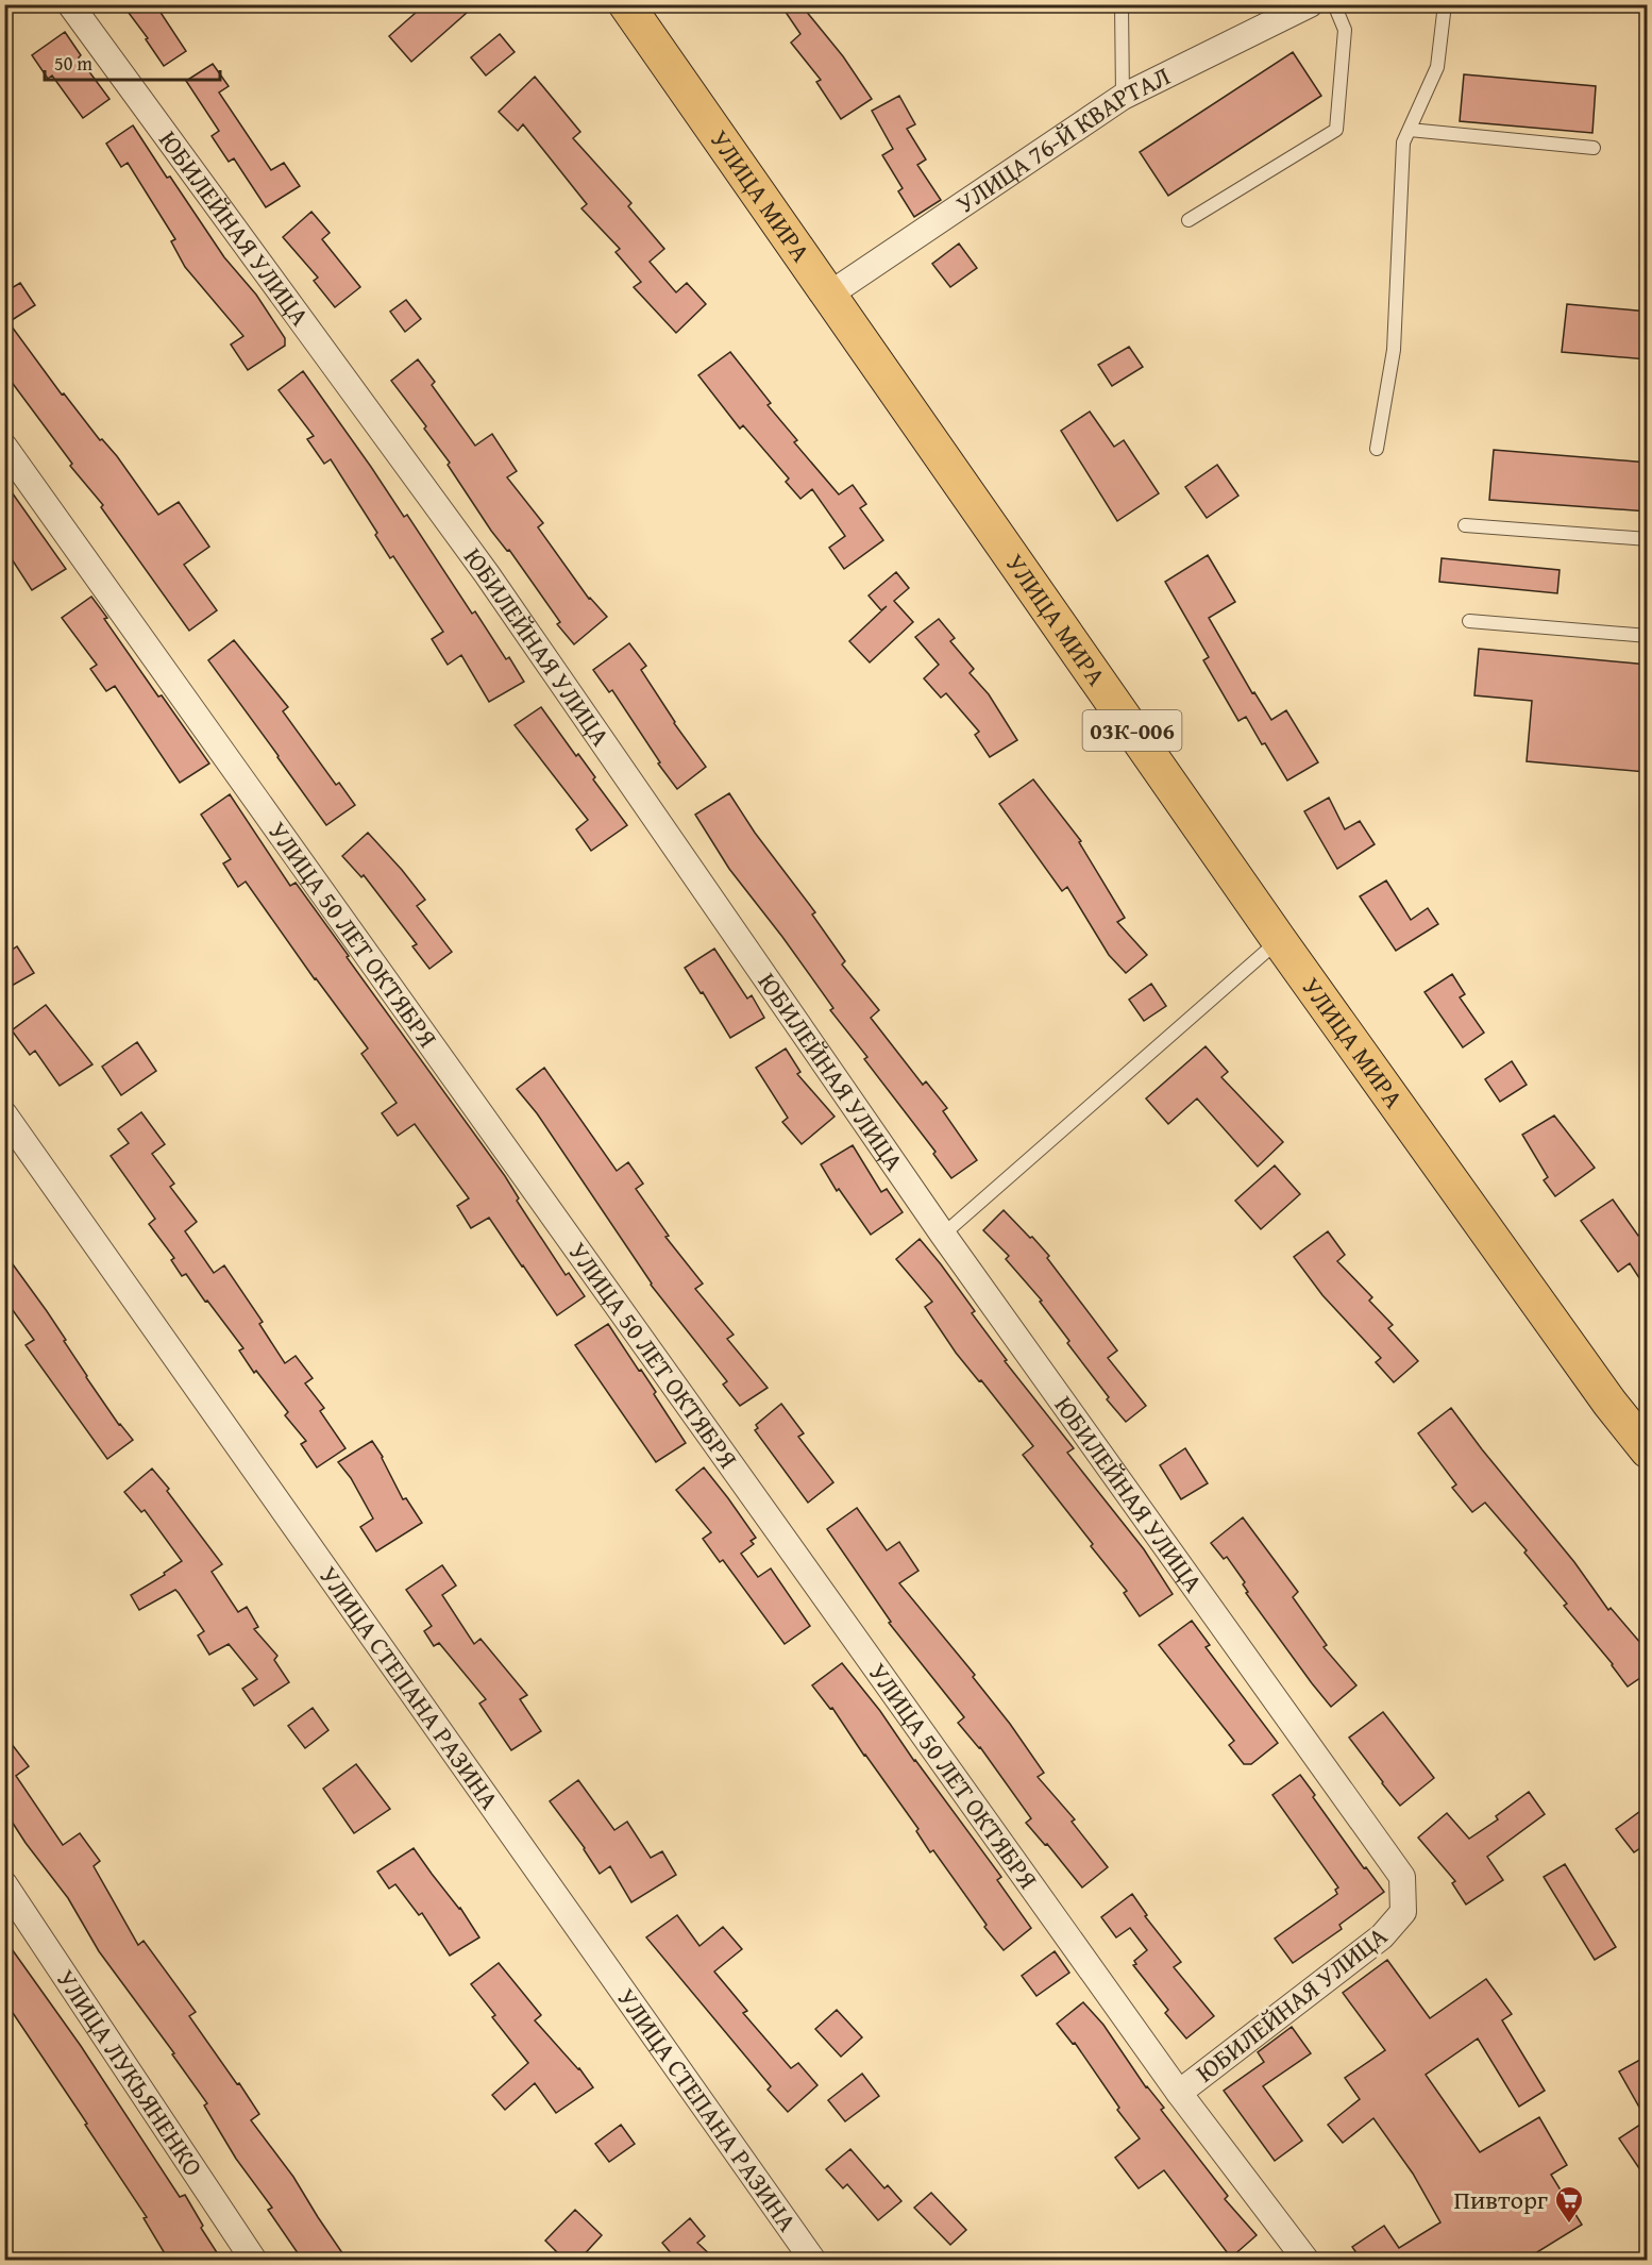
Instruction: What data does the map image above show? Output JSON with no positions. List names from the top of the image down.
{
  "streets": {
    "main road": ["УЛИЦА МИРА", "03К-006"],
    "street": [
      "УЛИЦА 76-Й КВАРТАЛ",
      "ЮБИЛЕЙНАЯ УЛИЦА",
      "УЛИЦА 50 ЛЕТ ОКТЯБРЯ",
      "УЛИЦА СТЕПАНА РАЗИНА",
      "УЛИЦА ЛУКЬЯНЕНКО"
    ]
  },
  "crossings": [
    ["УЛИЦА 76-Й КВАРТАЛ", "УЛИЦА МИРА"],
    ["ЮБИЛЕЙНАЯ УЛИЦА", "УЛИЦА 50 ЛЕТ ОКТЯБРЯ"]
  ],
  "places": {
    "supermarket": ["Пивторг"]
  },
  "scale_bar": "50 m"
}
